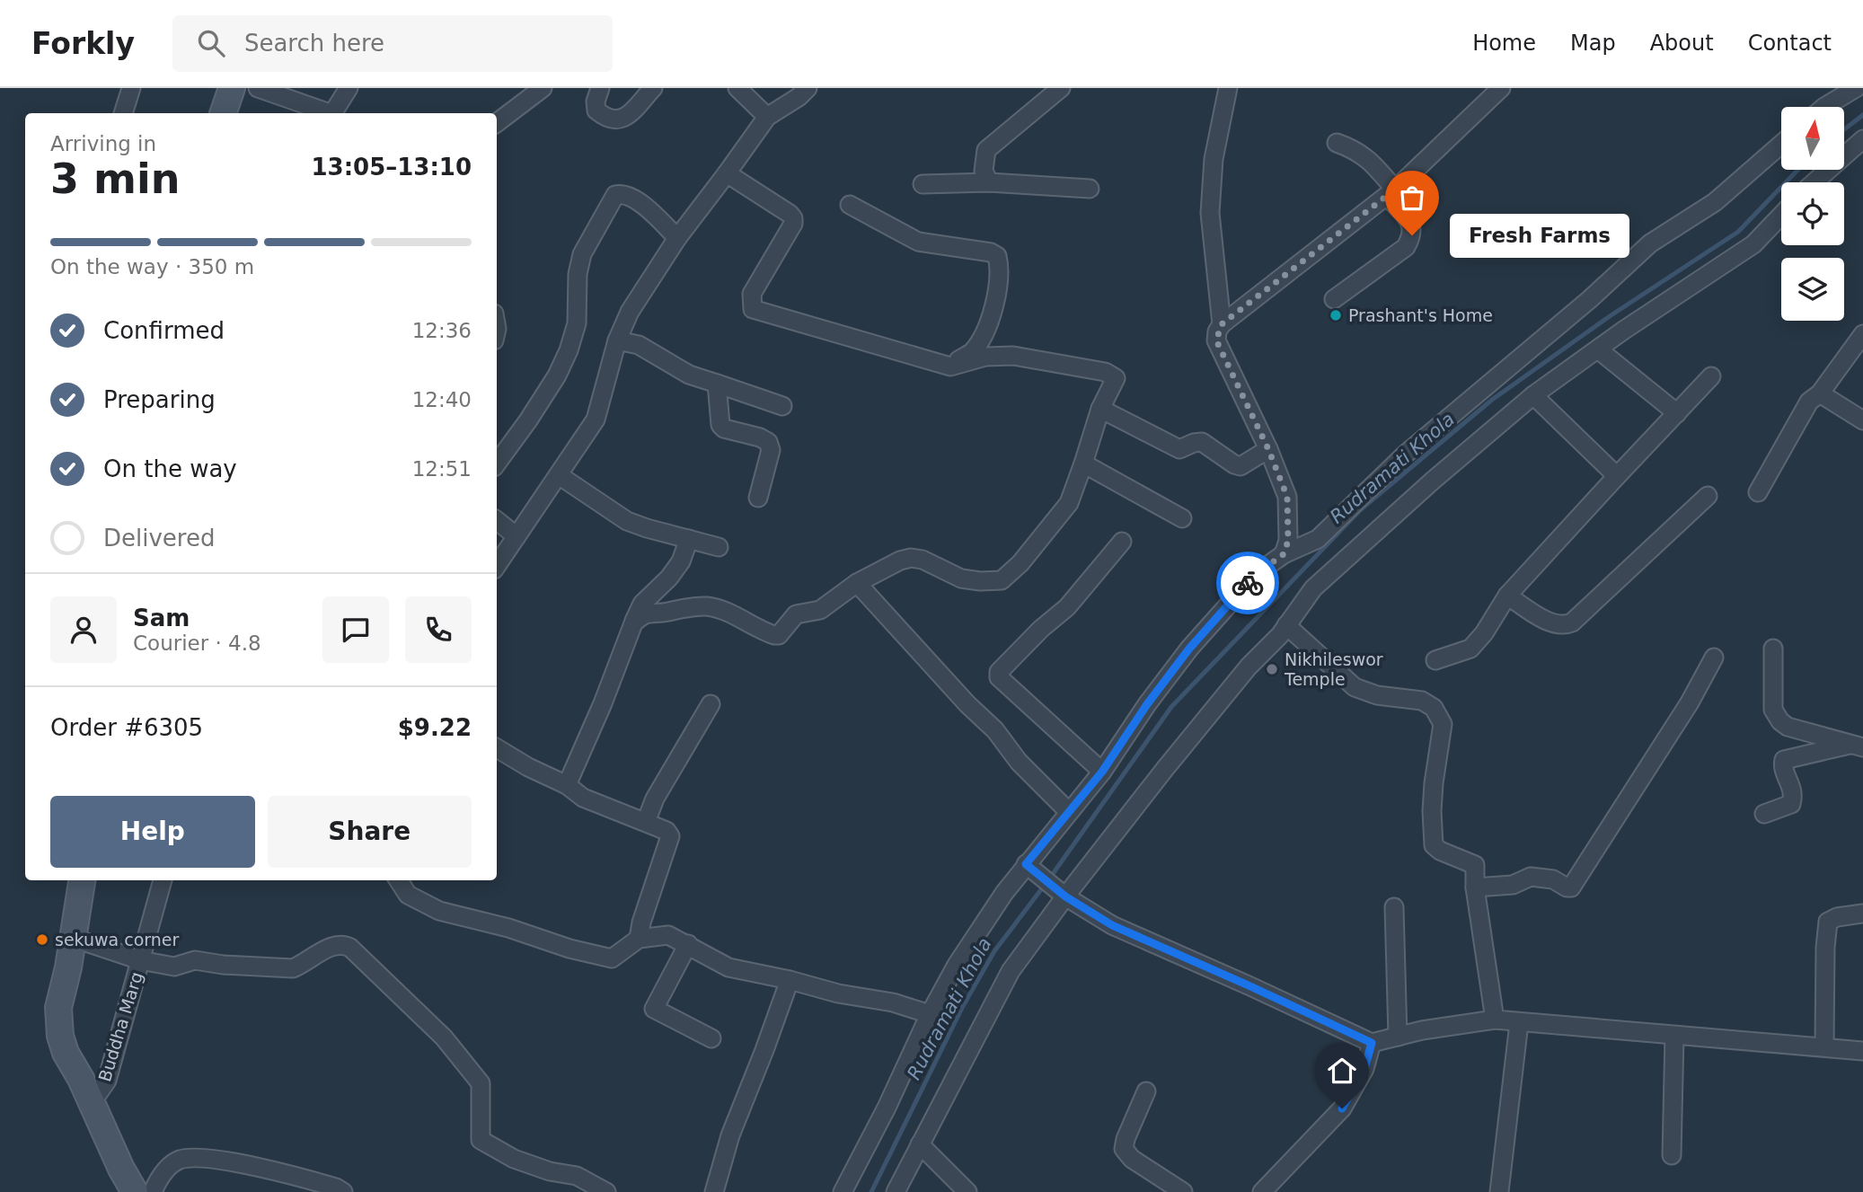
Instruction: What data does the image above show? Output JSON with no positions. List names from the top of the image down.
{
  "streets": {
    "street": ["Buddha Marg"]
  },
  "water": ["Rudramati Khola"],
  "places": [
    "Fresh Farms",
    "Prashant's Home",
    "Nikhileswor Temple",
    "sekuwa corner"
  ],
  "north": "top",
  "page": {
    "header": "Forkly",
    "search": "Search here",
    "nav": [
      "Home",
      "Map",
      "About",
      "Contact"
    ],
    "heading": ["3 min", "Arriving in", "13:05–13:10"],
    "panel": [
      "Sam",
      "Courier · 4.8",
      "Order #6305",
      "$9.22"
    ],
    "bubble": "Fresh Farms",
    "bar": "On the way · 350 m",
    "list": [
      ["Confirmed", "12:36"],
      ["Preparing", "12:40"],
      ["On the way", "12:51"],
      "Delivered"
    ],
    "buttons": ["Help", "Share"]
  }
}
